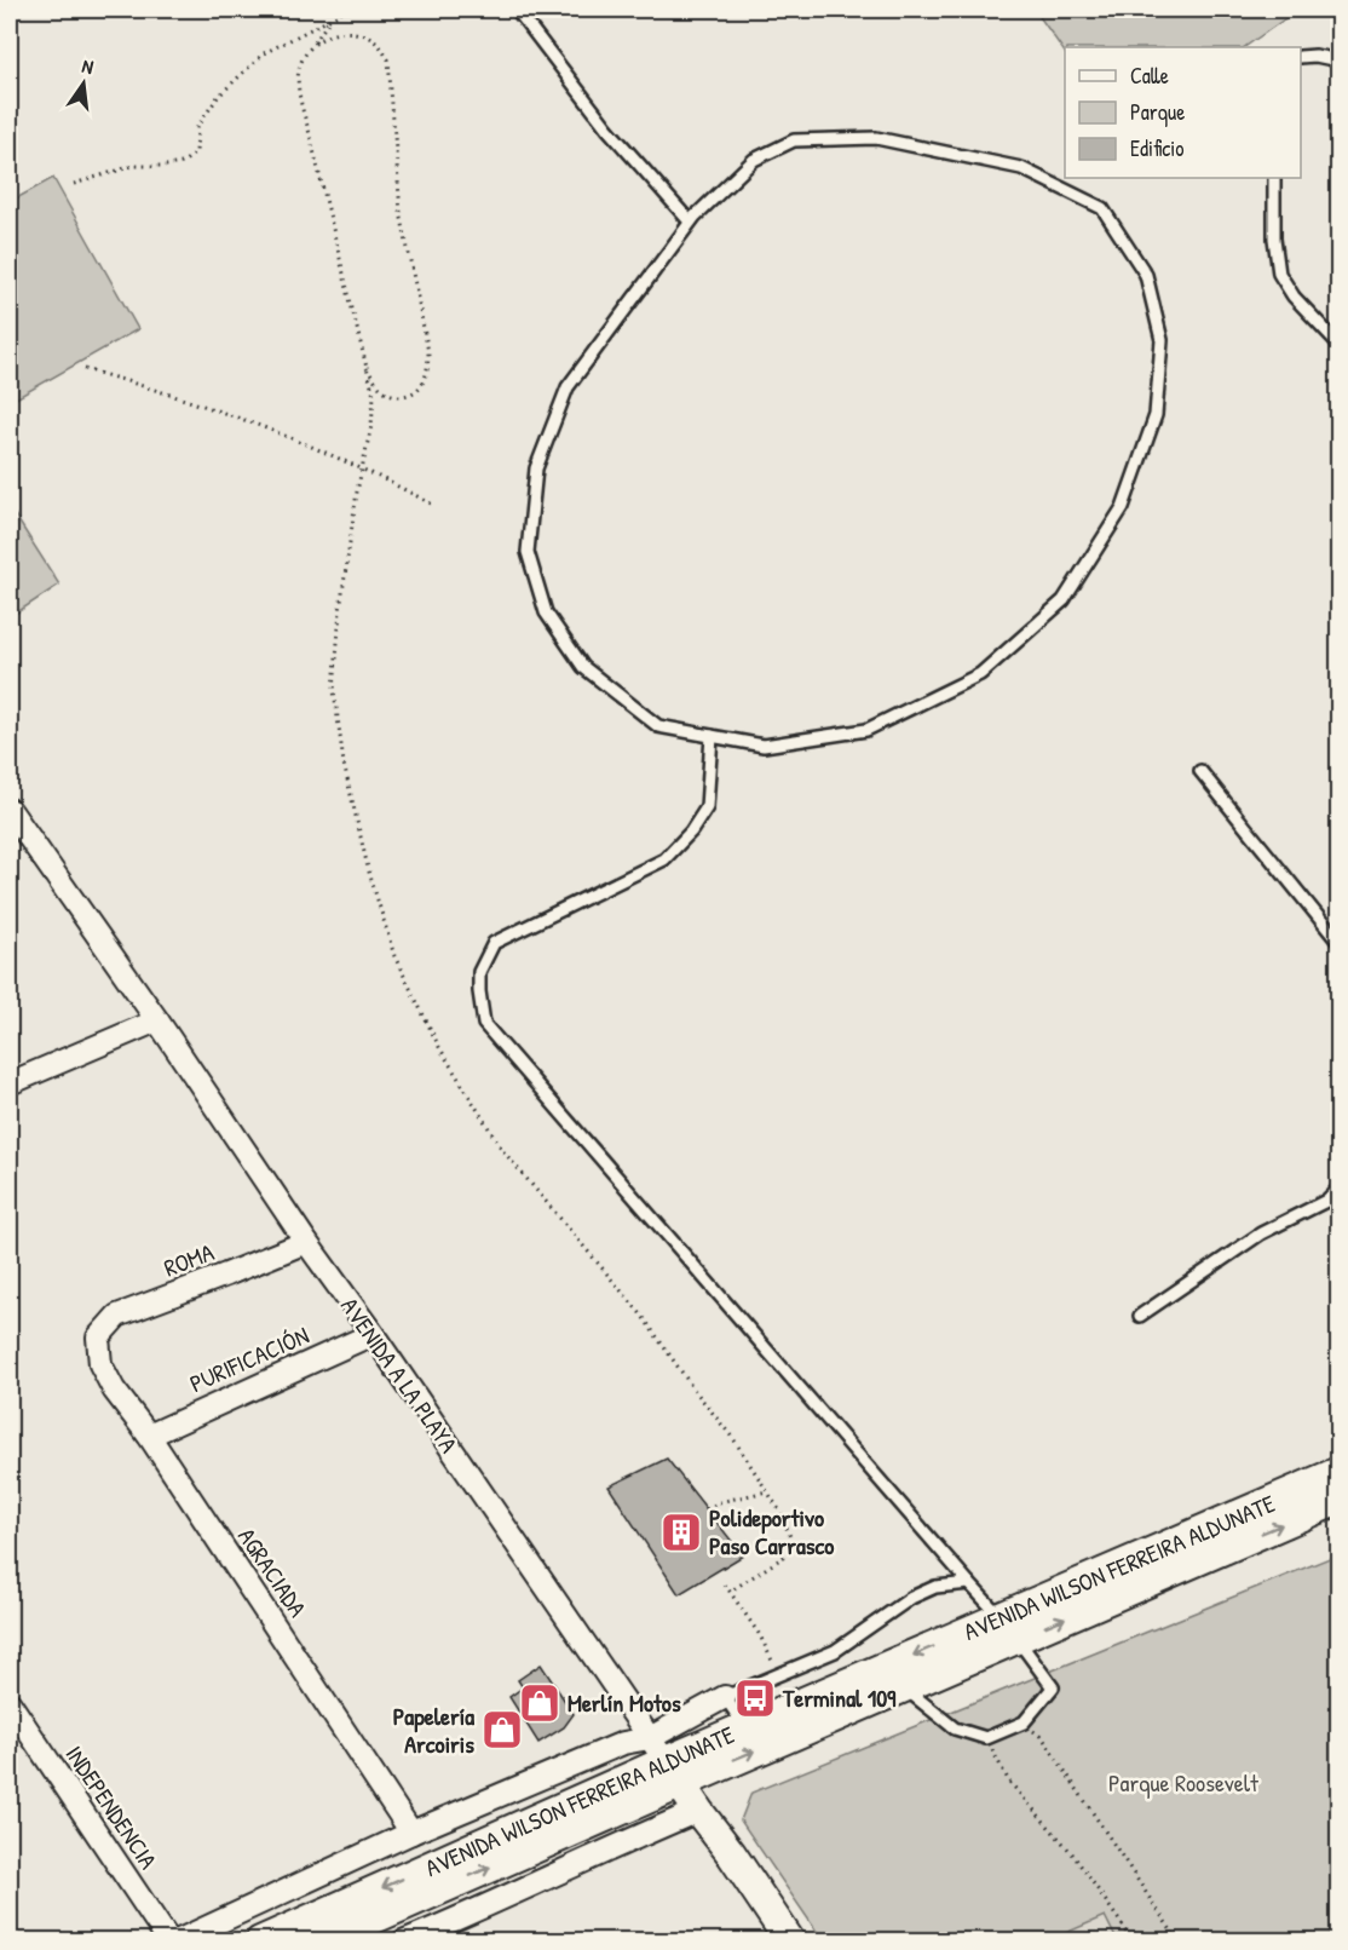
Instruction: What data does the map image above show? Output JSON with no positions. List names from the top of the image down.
{
  "streets": {
    "main road": ["AVENIDA A LA PLAYA", "AVENIDA WILSON FERREIRA ALDUNATE"],
    "street": [
      "ROMA",
      "PURIFICACIÓN",
      "AGRACIADA",
      "INDEPENDENCIA"
    ]
  },
  "crossings": [
    ["ROMA", "AVENIDA A LA PLAYA"],
    ["ROMA", "AGRACIADA"],
    ["PURIFICACIÓN", "AVENIDA A LA PLAYA"],
    ["PURIFICACIÓN", "AGRACIADA"],
    ["AVENIDA A LA PLAYA", "AVENIDA WILSON FERREIRA ALDUNATE"],
    ["AVENIDA WILSON FERREIRA ALDUNATE", "AGRACIADA"]
  ],
  "parks": ["Parque Roosevelt"],
  "places": {
    "building": ["Polideportivo Paso Carrasco"],
    "bus stop": ["Terminal 109"],
    "shop": ["Merlín Motos", "Papelería Arcoiris"]
  },
  "legend": ["Calle", "Parque", "Edificio"],
  "north": "top"
}
